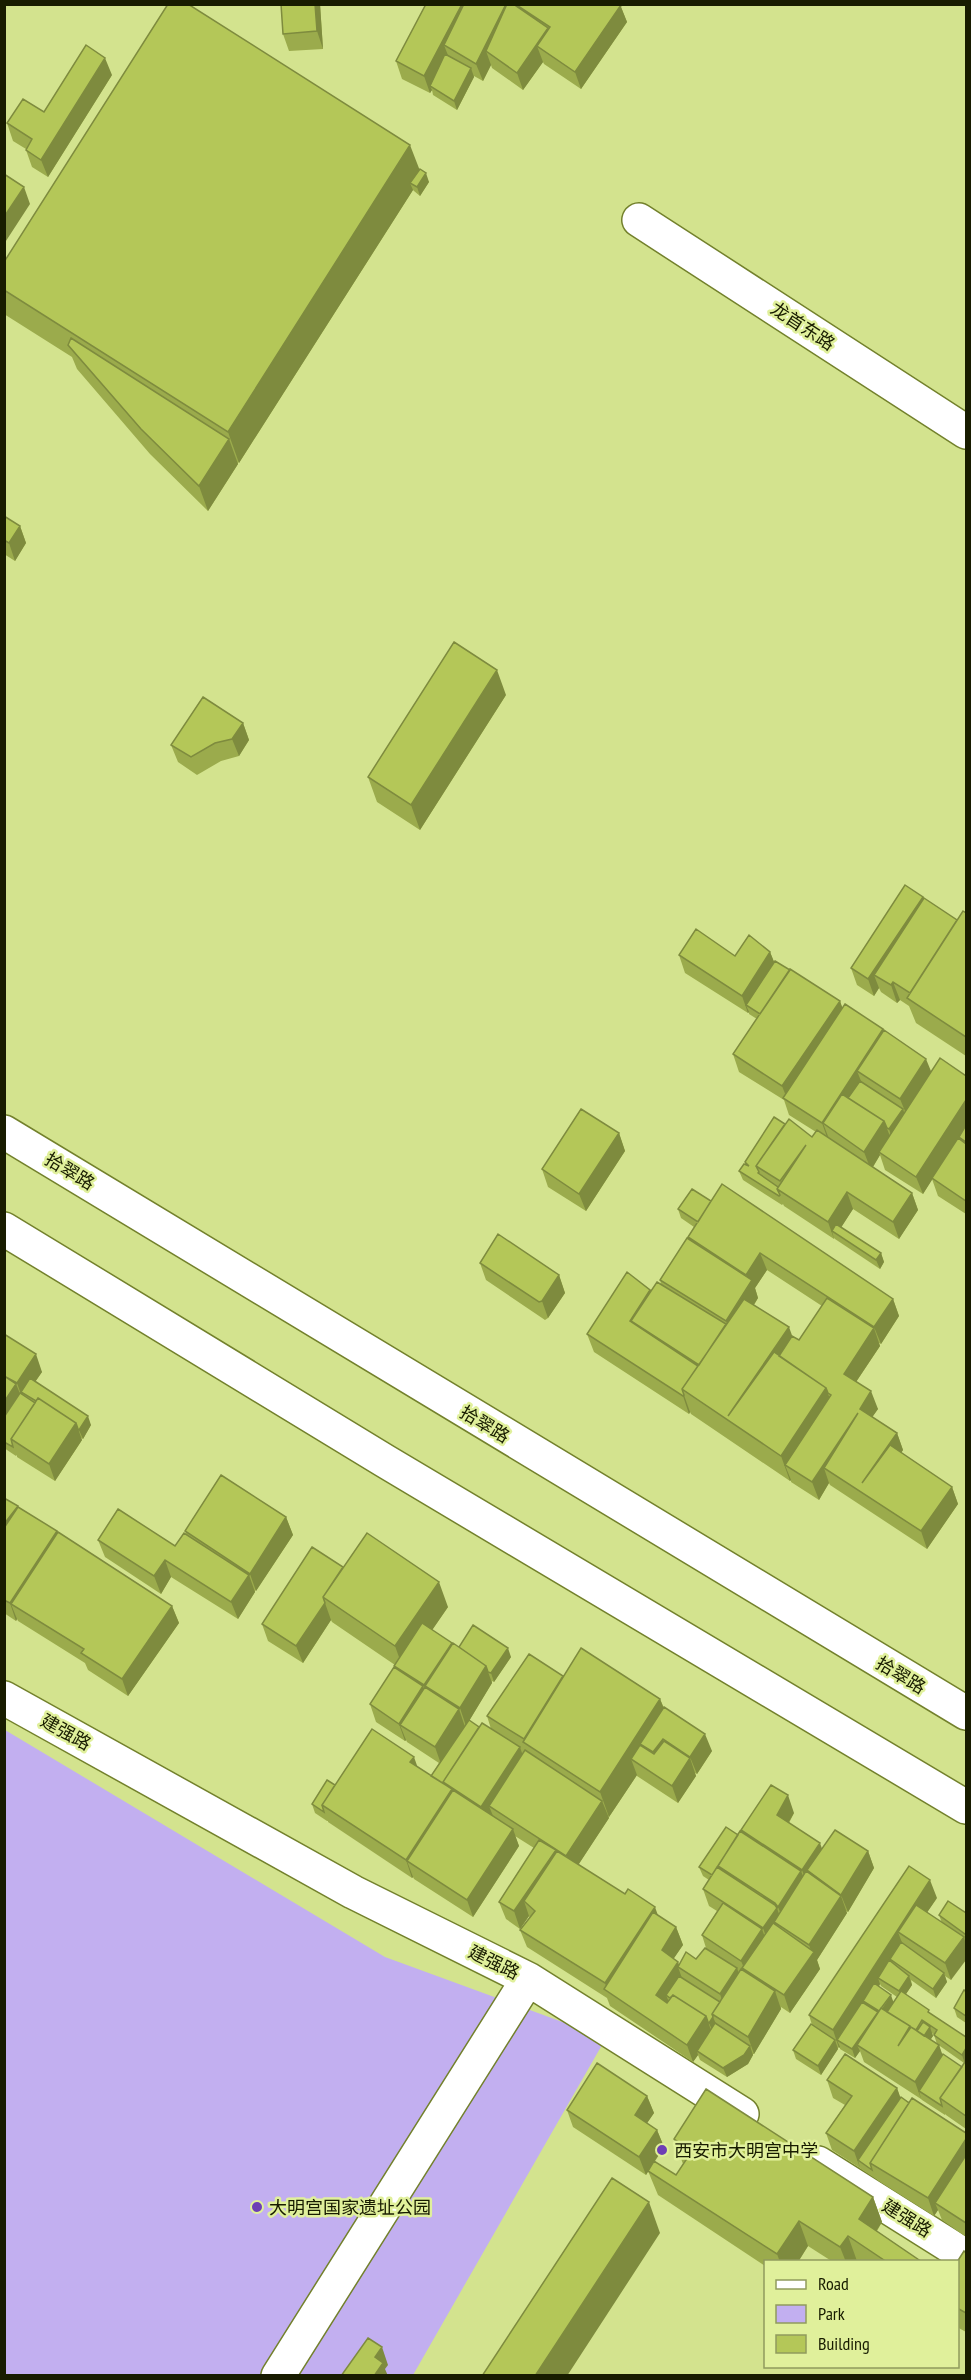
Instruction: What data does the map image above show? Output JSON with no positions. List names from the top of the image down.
{
  "streets": {
    "main road": ["龙首东路", "拾翠路", "建强路"]
  },
  "places": ["西安市大明宫中学", "大明宫国家遗址公园"],
  "legend": ["Road", "Park", "Building"]
}
